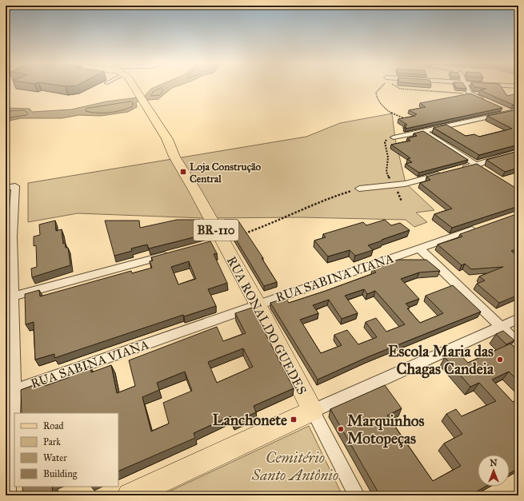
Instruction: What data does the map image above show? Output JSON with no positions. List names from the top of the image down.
{
  "streets": {
    "main road": ["BR-110", "RUA RONALDO GUEDES"],
    "street": ["RUA SABINA VIANA"]
  },
  "crossings": [
    ["RUA SABINA VIANA", "RUA RONALDO GUEDES"]
  ],
  "parks": ["Cemitério Santo Antônio"],
  "places": {
    "transit": ["Loja Construção Central", "Lanchonete"],
    "other": ["Escola Maria das Chagas Candeia", "Marquinhos Motopeças"]
  },
  "legend": [
    "Road",
    "Park",
    "Water",
    "Building"
  ],
  "north": "top"
}
